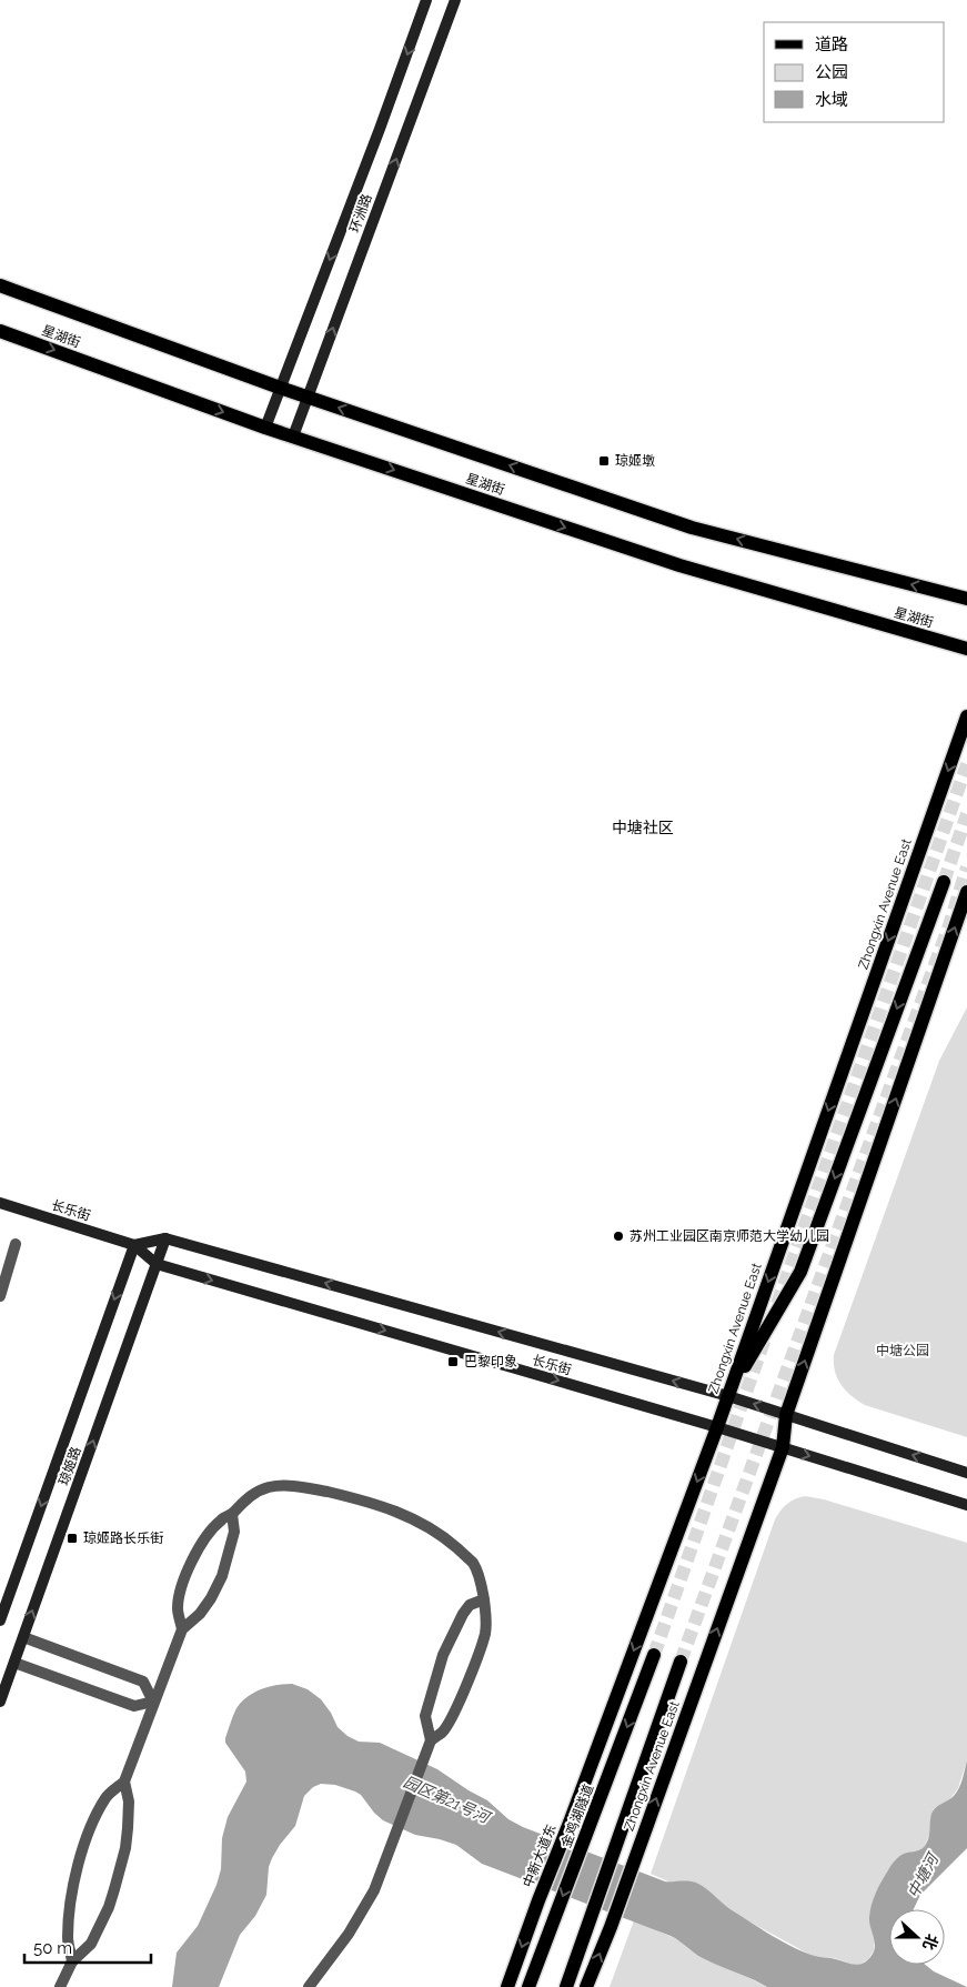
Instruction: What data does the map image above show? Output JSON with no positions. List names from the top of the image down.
{
  "streets": {
    "main road": [
      "环洲路",
      "星湖街",
      "Zhongxin Avenue East",
      "长乐街",
      "琼姬路",
      "金鸡湖隧道",
      "中新大道东"
    ]
  },
  "crossings": [
    ["环洲路", "星湖街"],
    ["Zhongxin Avenue East", "长乐街"],
    ["Zhongxin Avenue East", "中新大道东"],
    ["长乐街", "琼姬路"]
  ],
  "districts": ["中塘社区"],
  "water": ["园区第21号河", "中塘河"],
  "parks": ["中塘公园"],
  "places": {
    "transit": ["琼姬墩", "巴黎印象", "琼姬路长乐街"],
    "other": ["苏州工业园区南京师范大学幼儿园"]
  },
  "legend": ["道路", "公园", "水域"],
  "scale_bar": "50 m",
  "north": "right"
}
